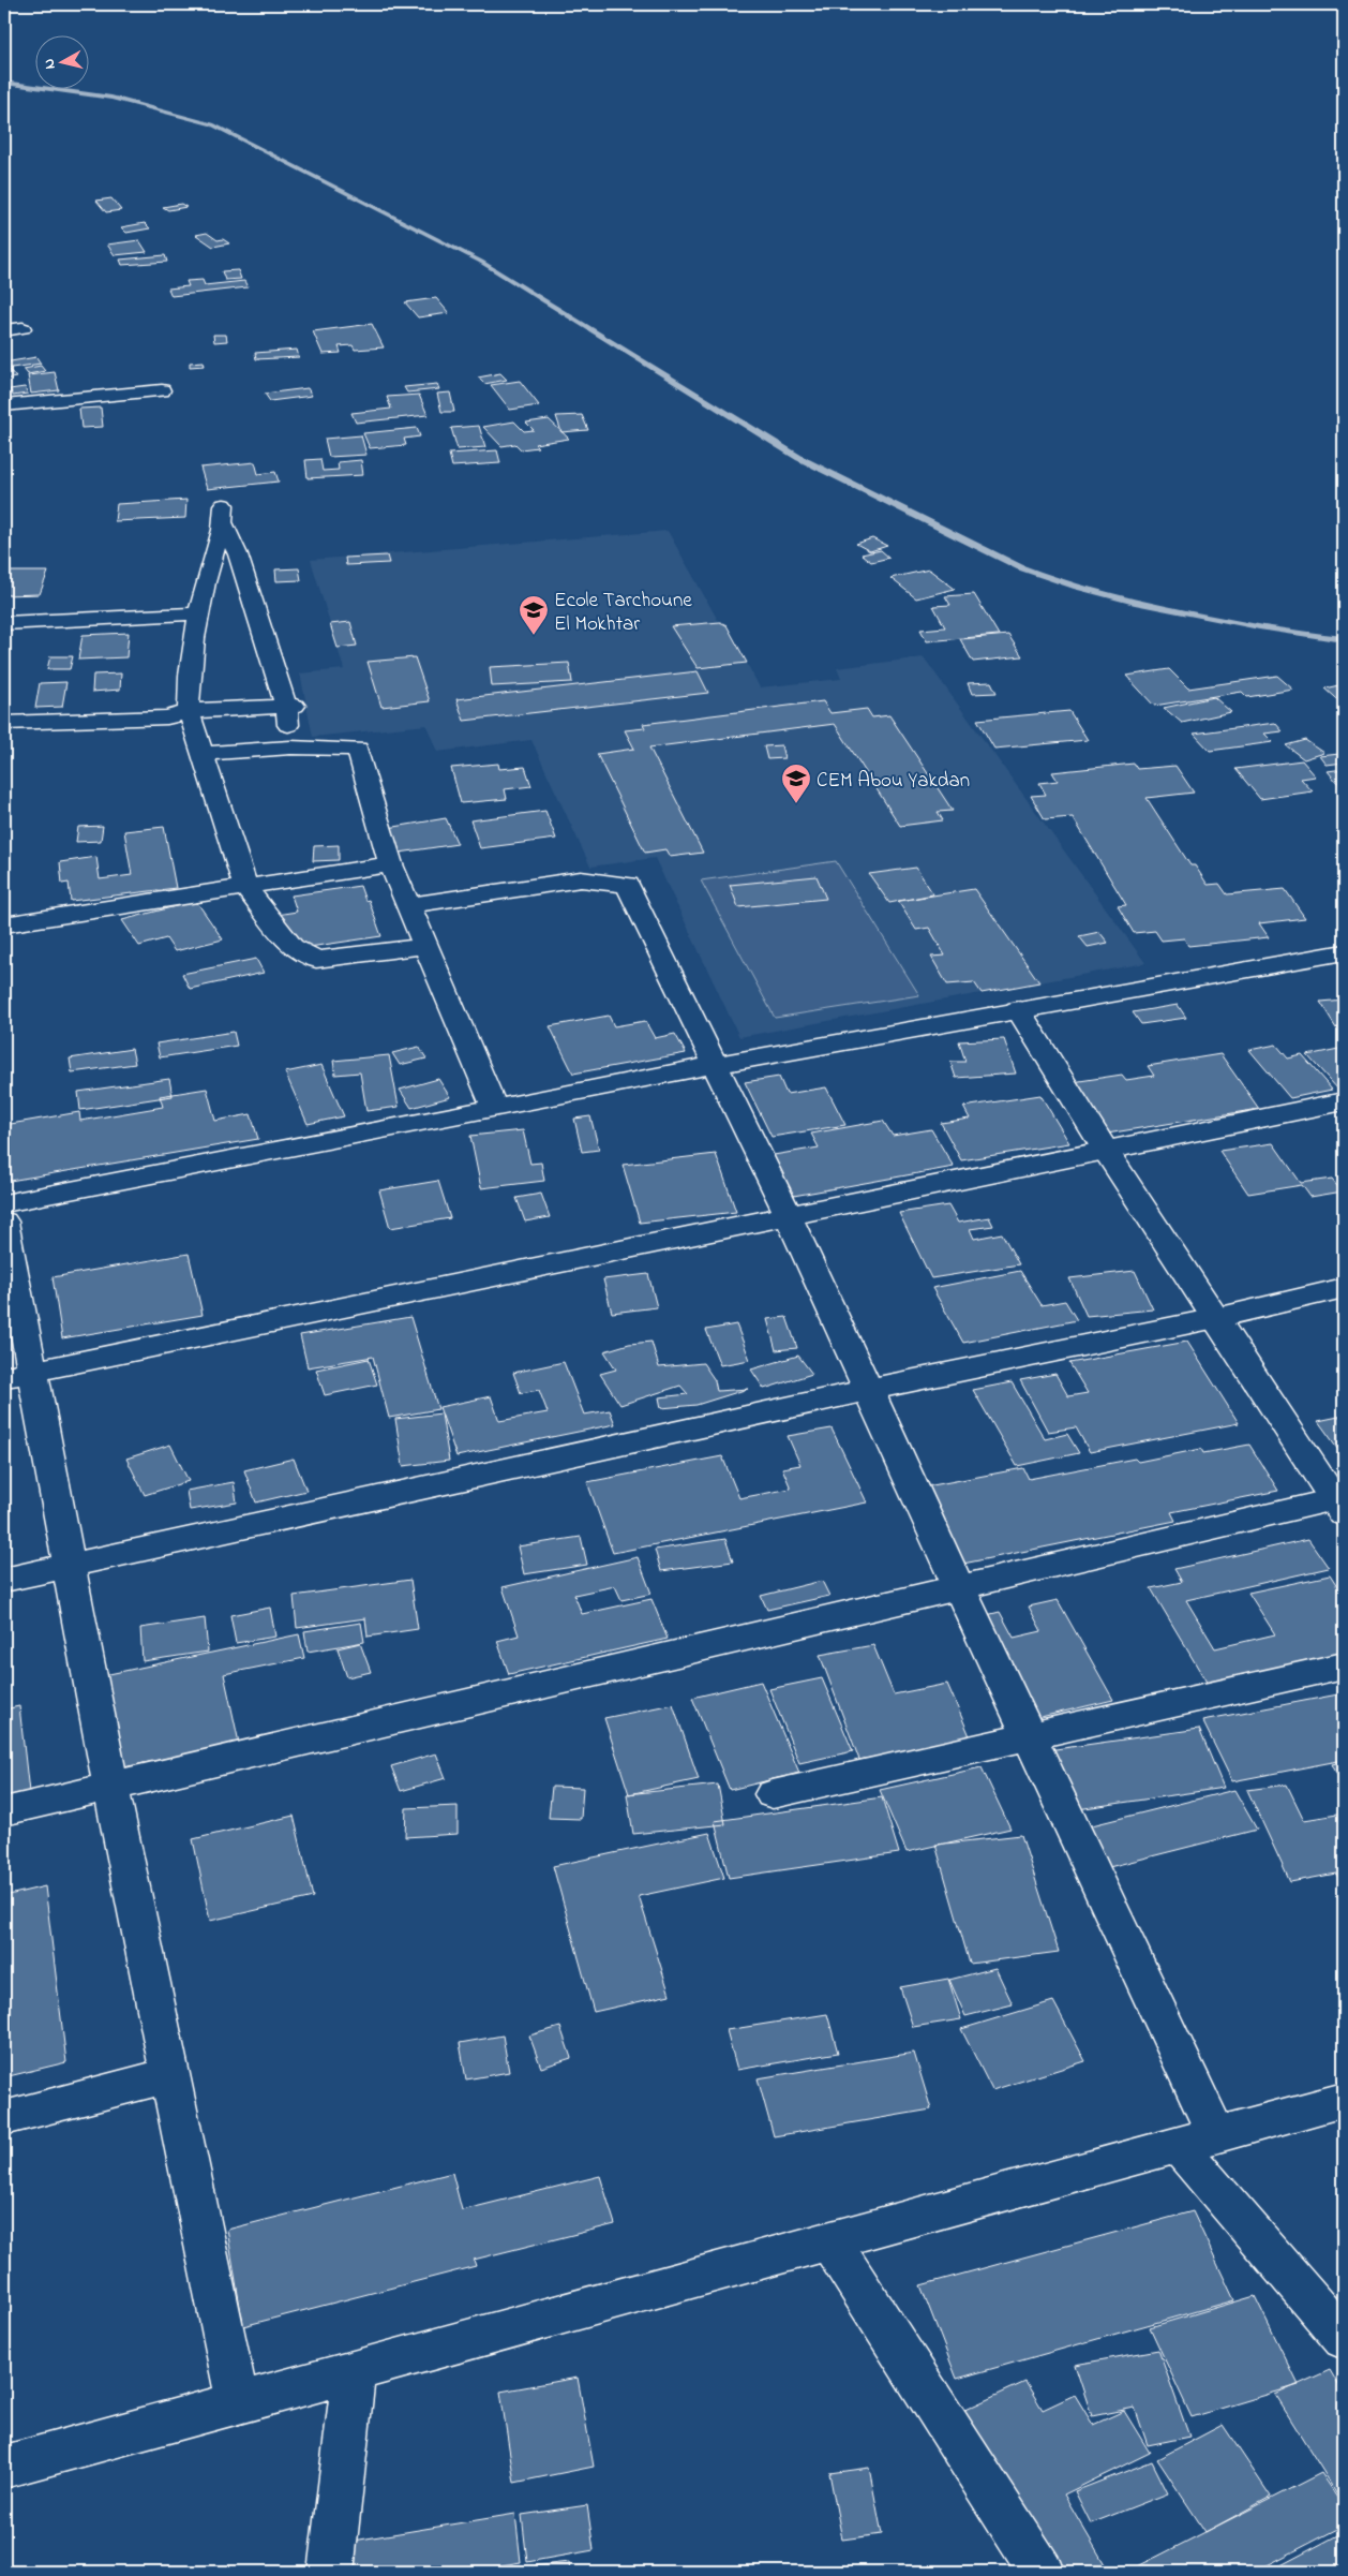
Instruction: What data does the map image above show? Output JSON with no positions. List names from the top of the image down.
{
  "places": {
    "school or university": ["Ecole Tarchoune El Mokhtar", "CEM Abou Yakdan"]
  },
  "north": "left"
}
